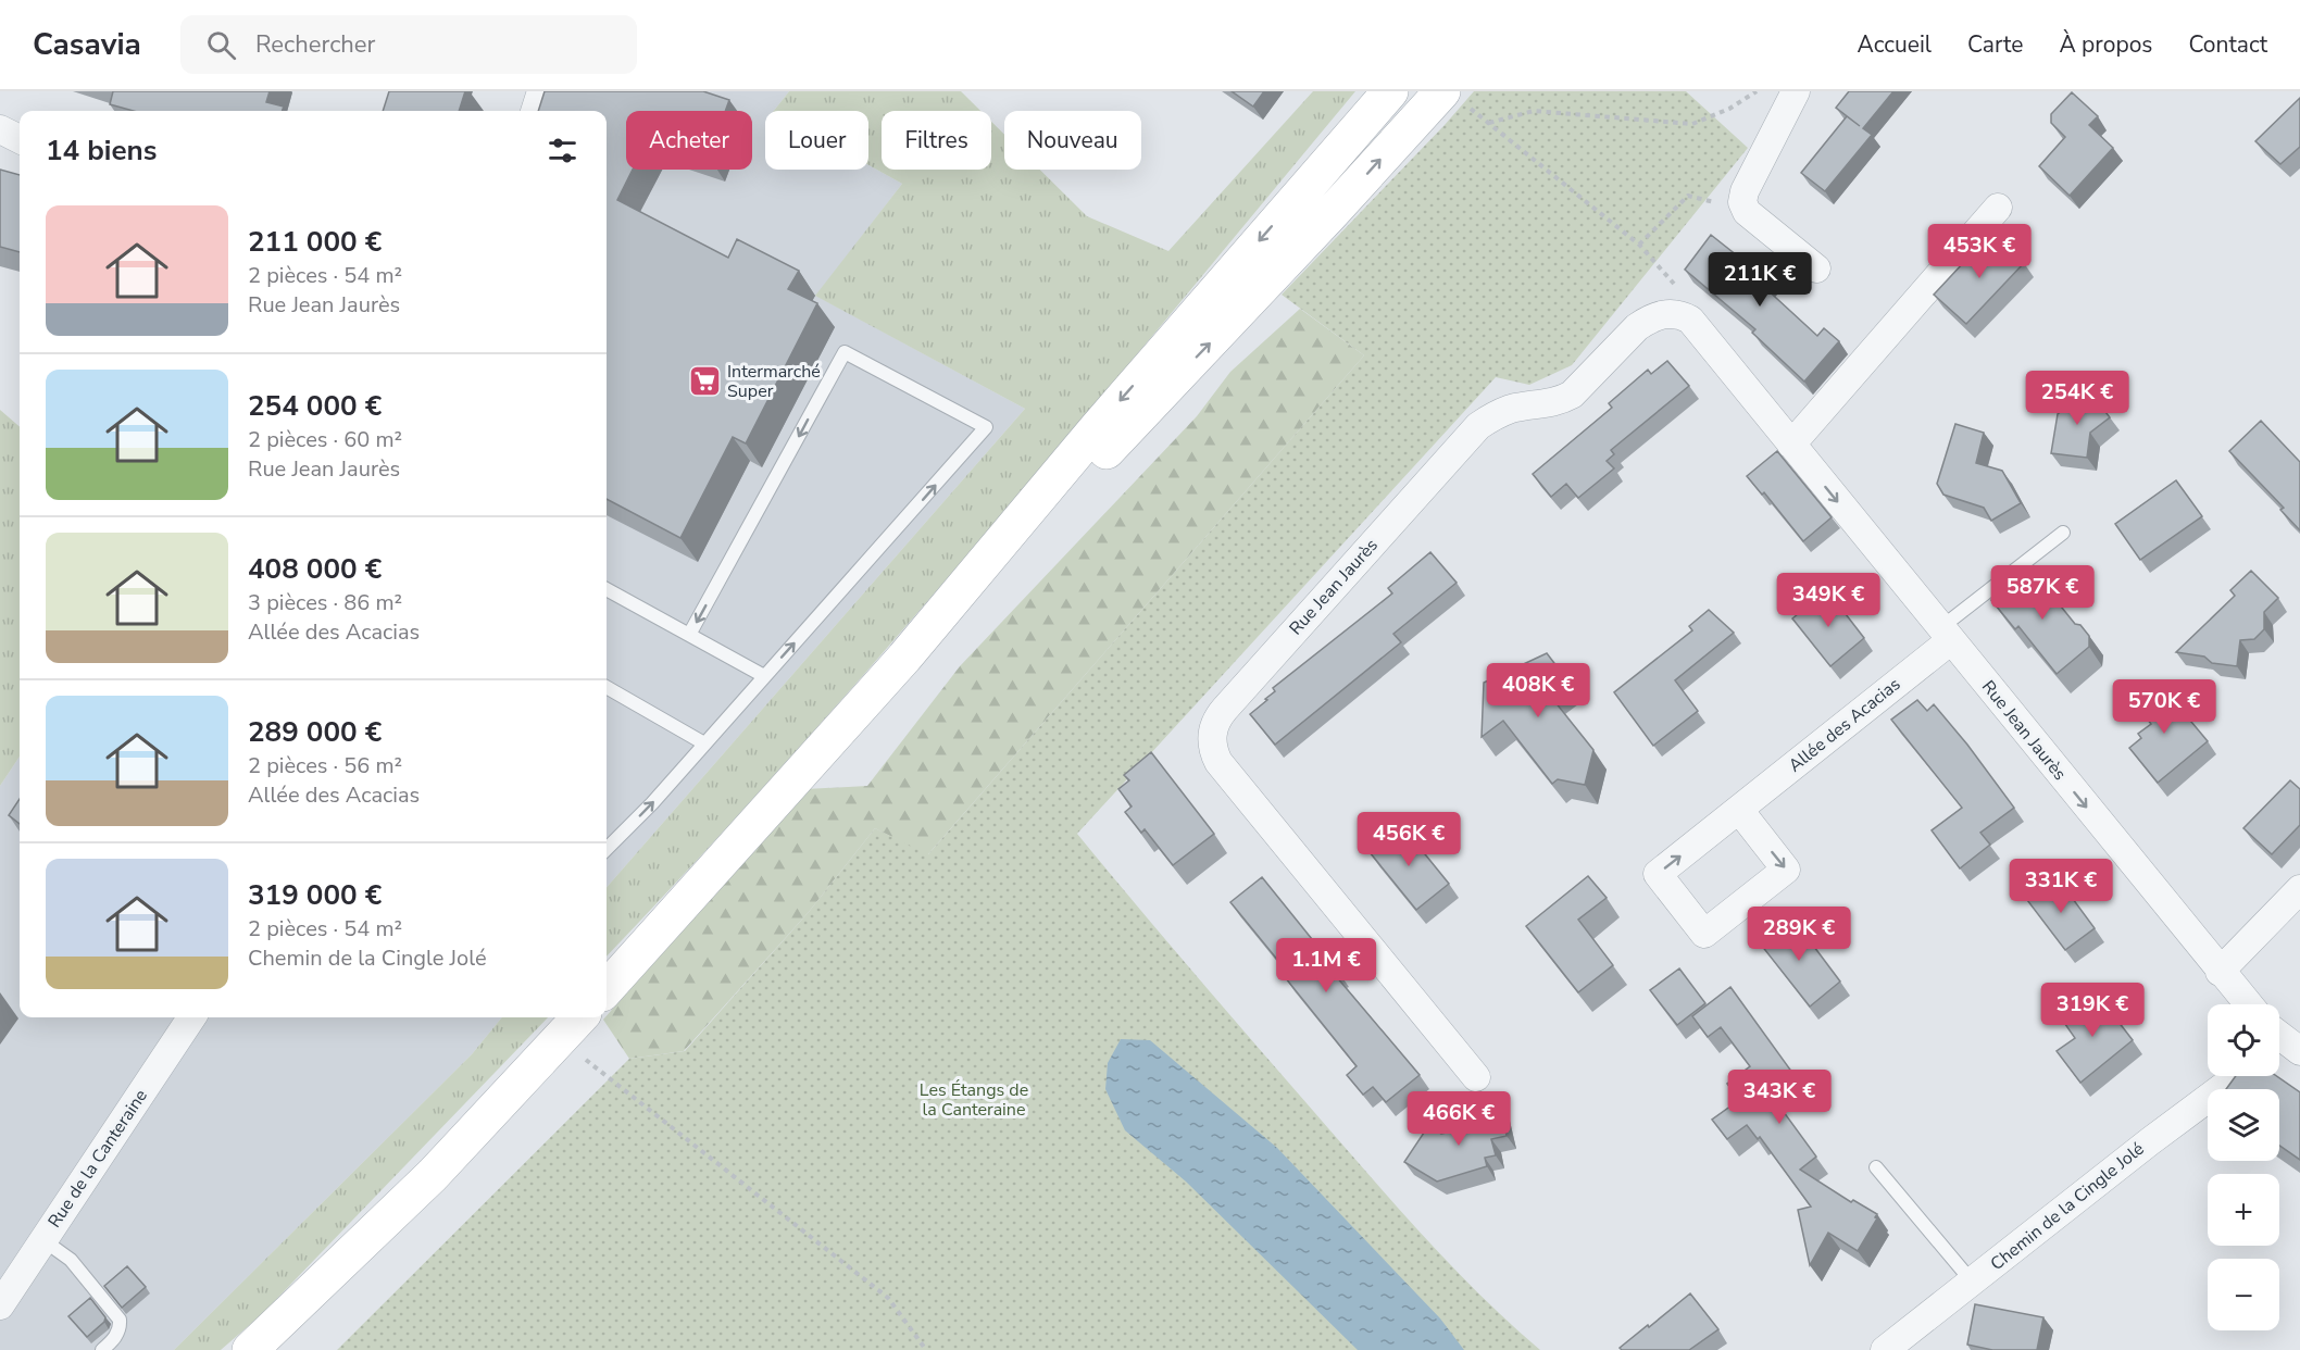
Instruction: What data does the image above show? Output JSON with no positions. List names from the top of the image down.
{
  "streets": {
    "street": [
      "Rue Jean Jaurès",
      "Allée des Acacias",
      "Rue de la Canteraine",
      "Chemin de la Cingle Jolé"
    ]
  },
  "crossings": [
    ["Rue Jean Jaurès", "Allée des Acacias"]
  ],
  "parks": ["Les Étangs de la Canteraine"],
  "places": {
    "supermarket": ["Intermarché Super"]
  },
  "page": {
    "header": "Casavia",
    "search": "Rechercher",
    "nav": [
      "Accueil",
      "Carte",
      "À propos",
      "Contact"
    ],
    "chip": [
      "Acheter",
      "Louer",
      "Filtres",
      "Nouveau"
    ],
    "heading": "14 biens",
    "list": [
      {
        "name": "211 000 €",
        "note": "2 pièces · 54 m² · Rue Jean Jaurès"
      },
      {
        "name": "254 000 €",
        "note": "2 pièces · 60 m² · Rue Jean Jaurès"
      },
      {
        "name": "408 000 €",
        "note": "3 pièces · 86 m² · Allée des Acacias"
      },
      {
        "name": "289 000 €",
        "note": "2 pièces · 56 m² · Allée des Acacias"
      },
      {
        "name": "319 000 €",
        "note": "2 pièces · 54 m² · Chemin de la Cingle Jolé"
      }
    ],
    "price": [
      "453K €",
      "211K €",
      "254K €",
      "587K €",
      "349K €",
      "408K €",
      "570K €",
      "456K €",
      "331K €",
      "289K €",
      "1.1M €",
      "319K €",
      "343K €",
      "466K €"
    ],
    "map_buttons": ["+", "−"]
  }
}
